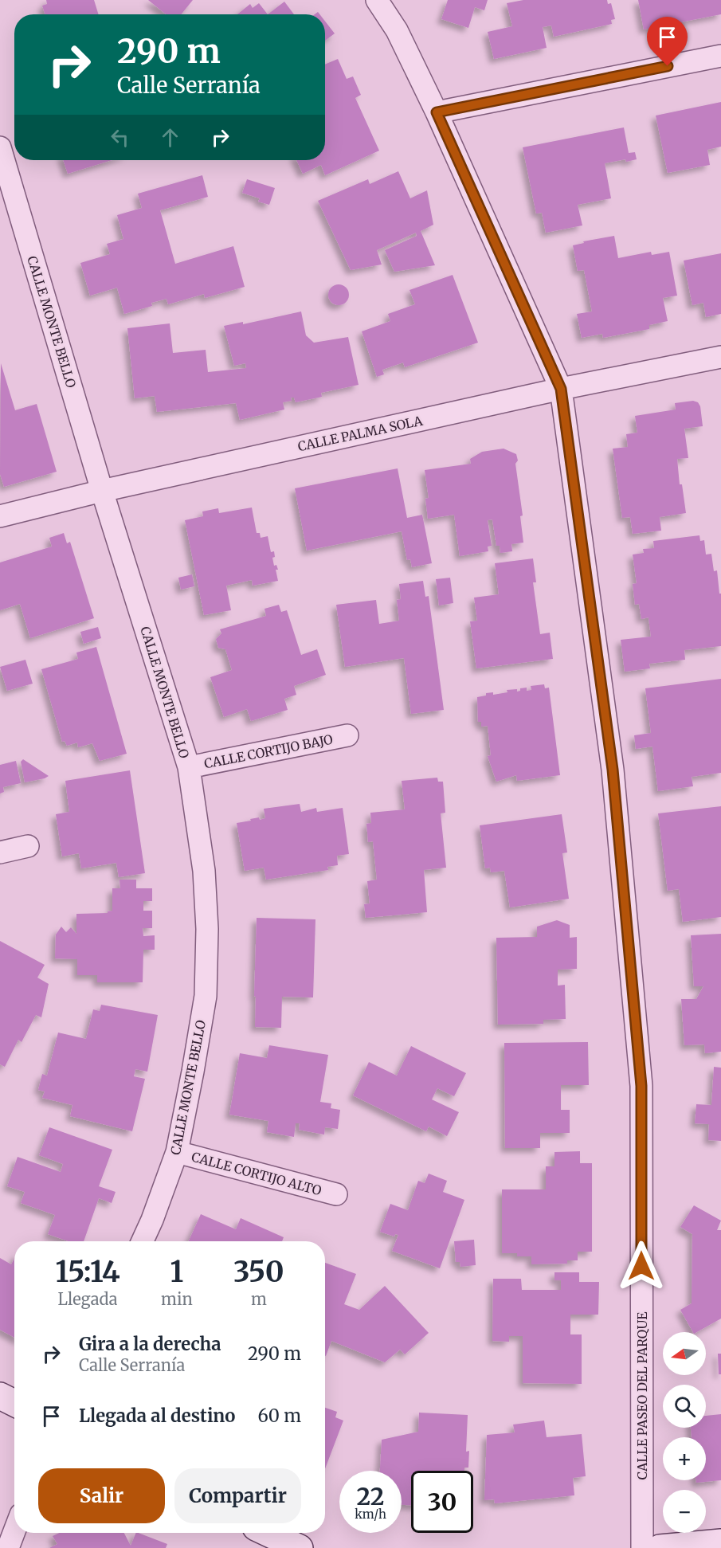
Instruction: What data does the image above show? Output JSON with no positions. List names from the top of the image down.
{
  "streets": {
    "street": [
      "CALLE MONTE BELLO",
      "CALLE PALMA SOLA",
      "CALLE CORTIJO BAJO",
      "CALLE CORTIJO ALTO",
      "CALLE PASEO DEL PARQUE"
    ]
  },
  "crossings": [
    ["CALLE MONTE BELLO", "CALLE PALMA SOLA"],
    ["CALLE MONTE BELLO", "CALLE CORTIJO BAJO"],
    ["CALLE MONTE BELLO", "CALLE CORTIJO ALTO"],
    ["CALLE PALMA SOLA", "CALLE PASEO DEL PARQUE"]
  ],
  "north": "left",
  "page": {
    "turn": ["290 m", "Calle Serranía"],
    "eta": [
      "15:14",
      "Llegada",
      "1",
      "min",
      "350",
      "m"
    ],
    "list": [
      {
        "name": "Gira a la derecha",
        "note": "Calle Serranía",
        "value": "290 m"
      },
      {
        "name": "Llegada al destino",
        "value": "60 m"
      }
    ],
    "map_buttons": ["+", "−"],
    "buttons": ["Salir", "Compartir"],
    "speed": "22 km/h",
    "limit": "30"
  }
}
